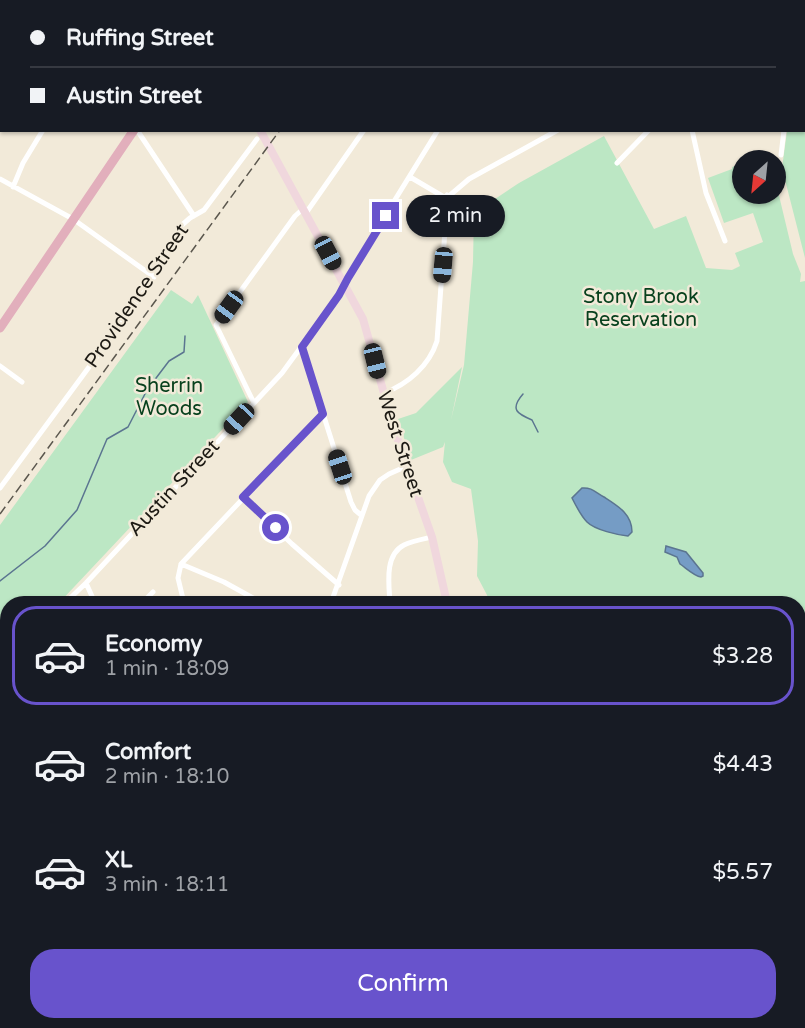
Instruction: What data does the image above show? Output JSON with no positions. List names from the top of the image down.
{
  "streets": {
    "street": ["Providence Street", "West Street", "Austin Street"]
  },
  "crossings": [
    ["Providence Street", "West Street"],
    ["West Street", "Austin Street"]
  ],
  "parks": ["Stony Brook Reservation", "Sherrin Woods"],
  "north": "bottom left",
  "page": {
    "banner": ["Ruffing Street", "Austin Street"],
    "bubble": "2 min",
    "list": [
      {
        "name": "Economy",
        "note": "1 min · 18:09",
        "value": "$3.28"
      },
      {
        "name": "Comfort",
        "note": "2 min · 18:10",
        "value": "$4.43"
      },
      {
        "name": "XL",
        "note": "3 min · 18:11",
        "value": "$5.57"
      }
    ],
    "buttons": "Confirm"
  }
}
